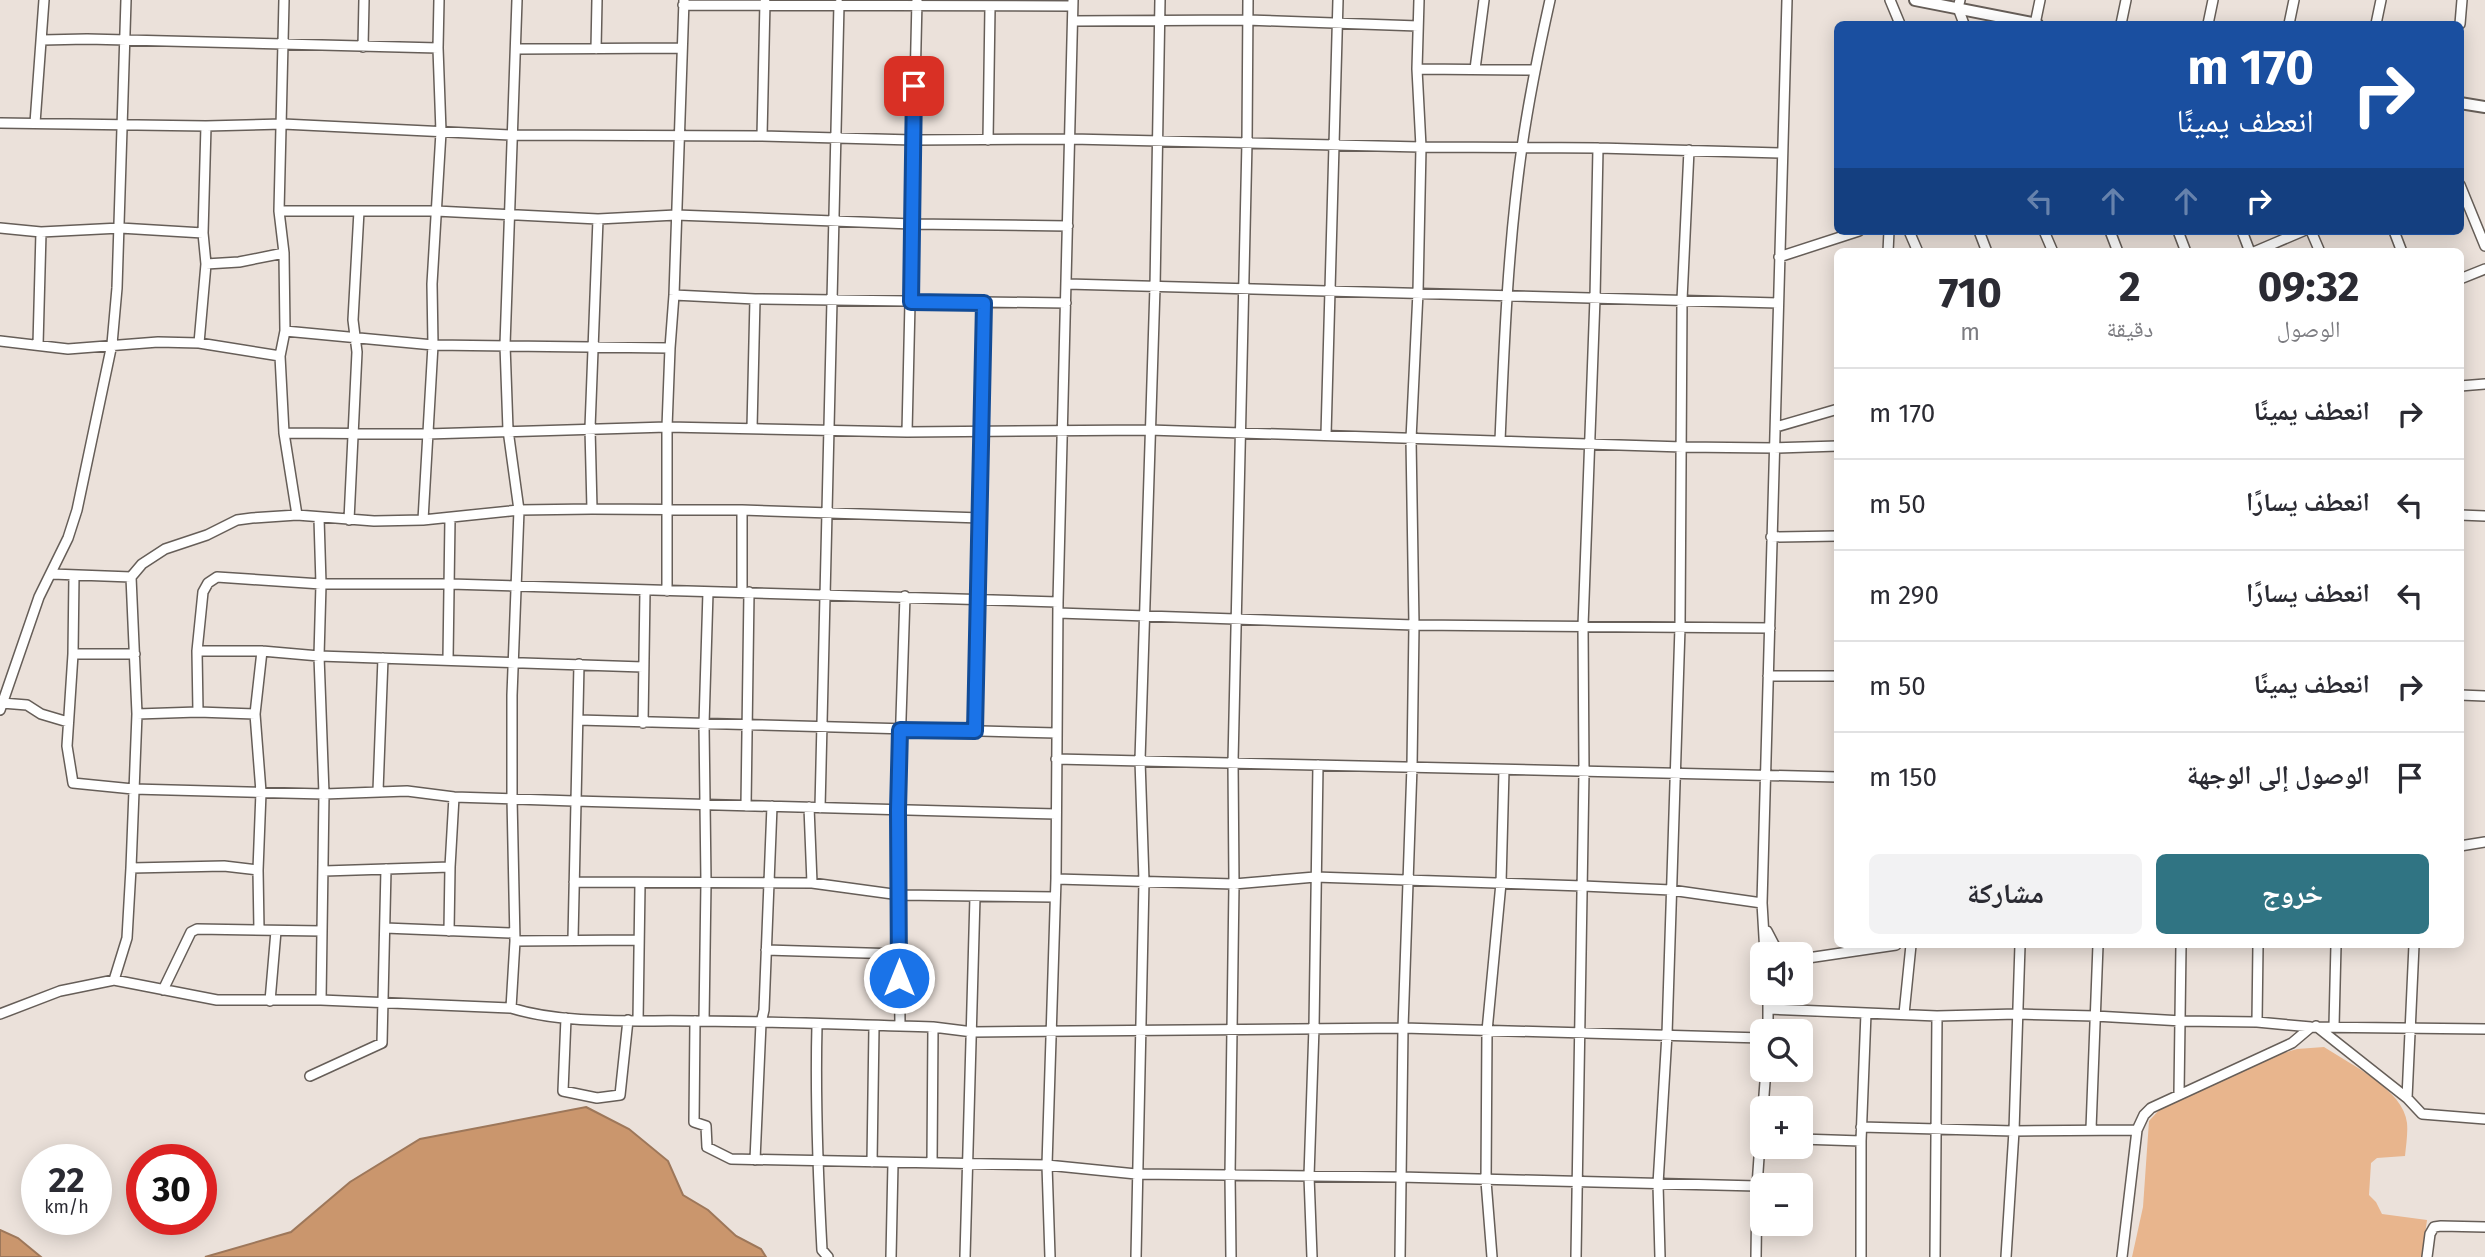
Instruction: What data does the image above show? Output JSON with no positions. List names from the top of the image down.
{
  "page": {
    "turn": ["170 m", "انعطف يمينًا"],
    "eta": [
      "09:32",
      "الوصول",
      "2",
      "دقيقة",
      "710",
      "m"
    ],
    "list": [
      {
        "name": "انعطف يمينًا",
        "value": "170 m"
      },
      {
        "name": "انعطف يسارًا",
        "value": "50 m"
      },
      {
        "name": "انعطف يسارًا",
        "value": "290 m"
      },
      {
        "name": "انعطف يمينًا",
        "value": "50 m"
      },
      {
        "name": "الوصول إلى الوجهة",
        "value": "150 m"
      }
    ],
    "buttons": ["خروج", "مشاركة"],
    "map_buttons": ["+", "−"],
    "speed": "22 km/h",
    "limit": "30"
  }
}
